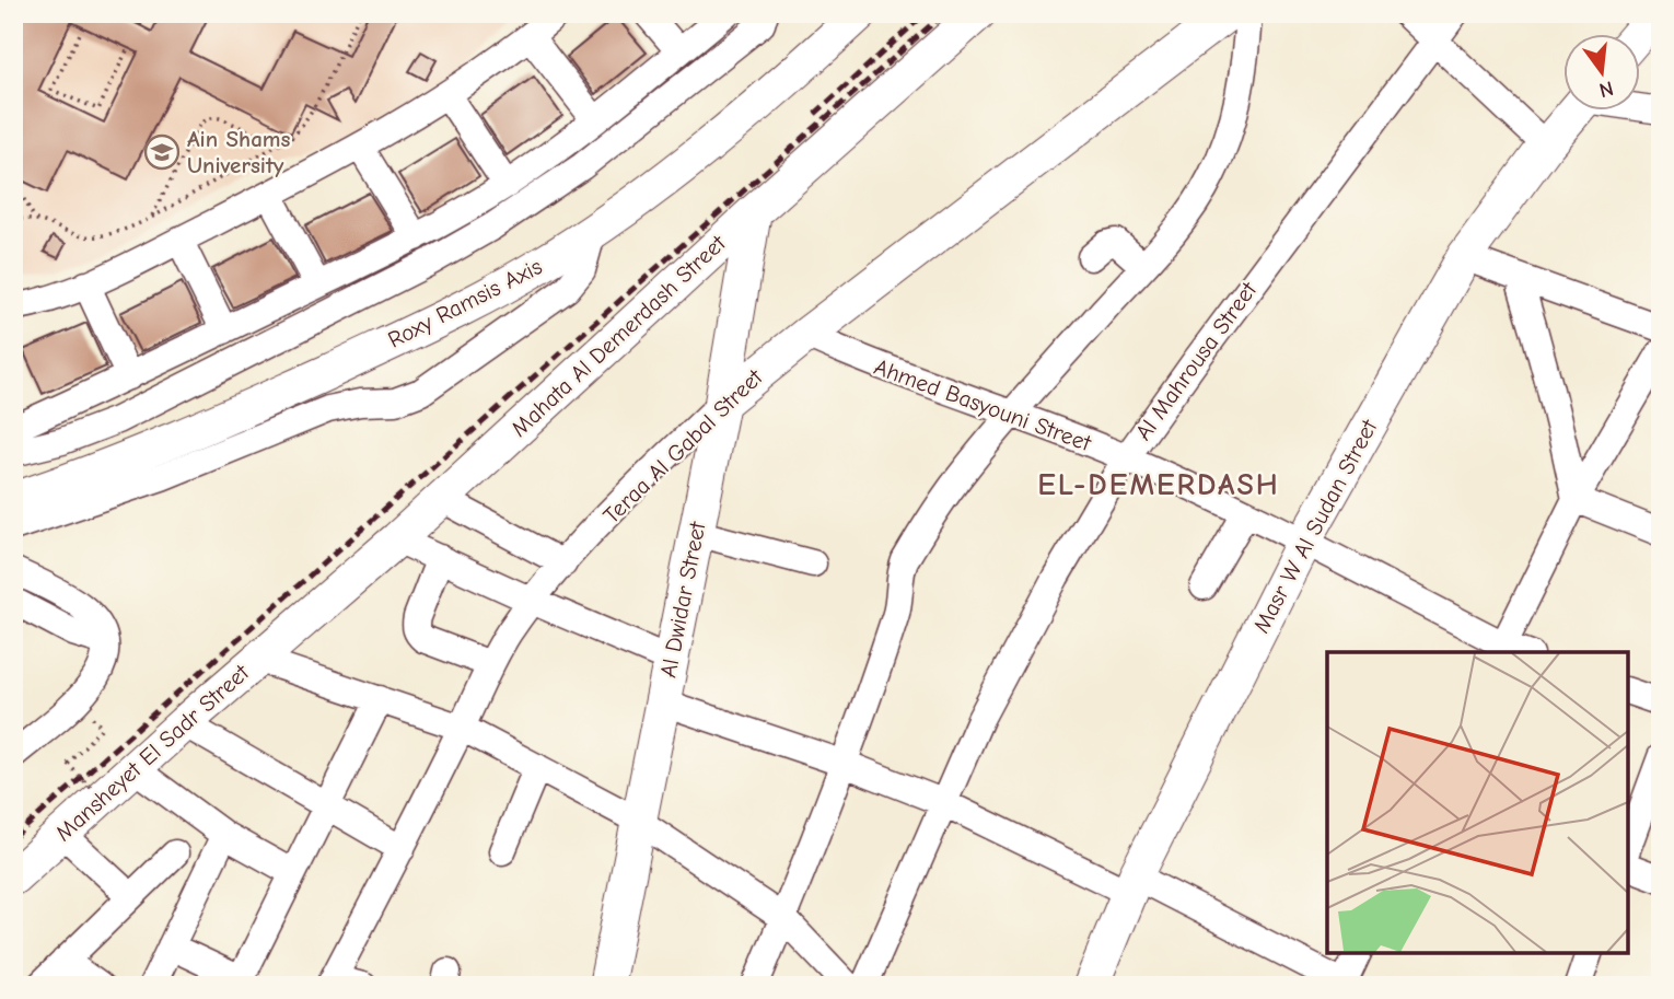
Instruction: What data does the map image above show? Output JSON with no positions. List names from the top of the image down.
{
  "streets": {
    "main road": [
      "Roxy Ramsis Axis",
      "Mahata Al Demerdash Street",
      "Teraa Al Gabal Street",
      "Masr W Al Sudan Street",
      "Al Dwidar Street",
      "Mansheyet El Sadr Street"
    ],
    "street": ["Al Mahrousa Street", "Ahmed Basyouni Street"]
  },
  "crossings": [
    ["Mahata Al Demerdash Street", "Al Dwidar Street"],
    ["Mahata Al Demerdash Street", "Mansheyet El Sadr Street"],
    ["Al Mahrousa Street", "Ahmed Basyouni Street"],
    ["Ahmed Basyouni Street", "Teraa Al Gabal Street"],
    ["Ahmed Basyouni Street", "Masr W Al Sudan Street"],
    ["Teraa Al Gabal Street", "Al Dwidar Street"]
  ],
  "districts": ["EL-DEMERDASH"],
  "places": {
    "school or university": ["Ain Shams University"]
  },
  "north": "bottom"
}
